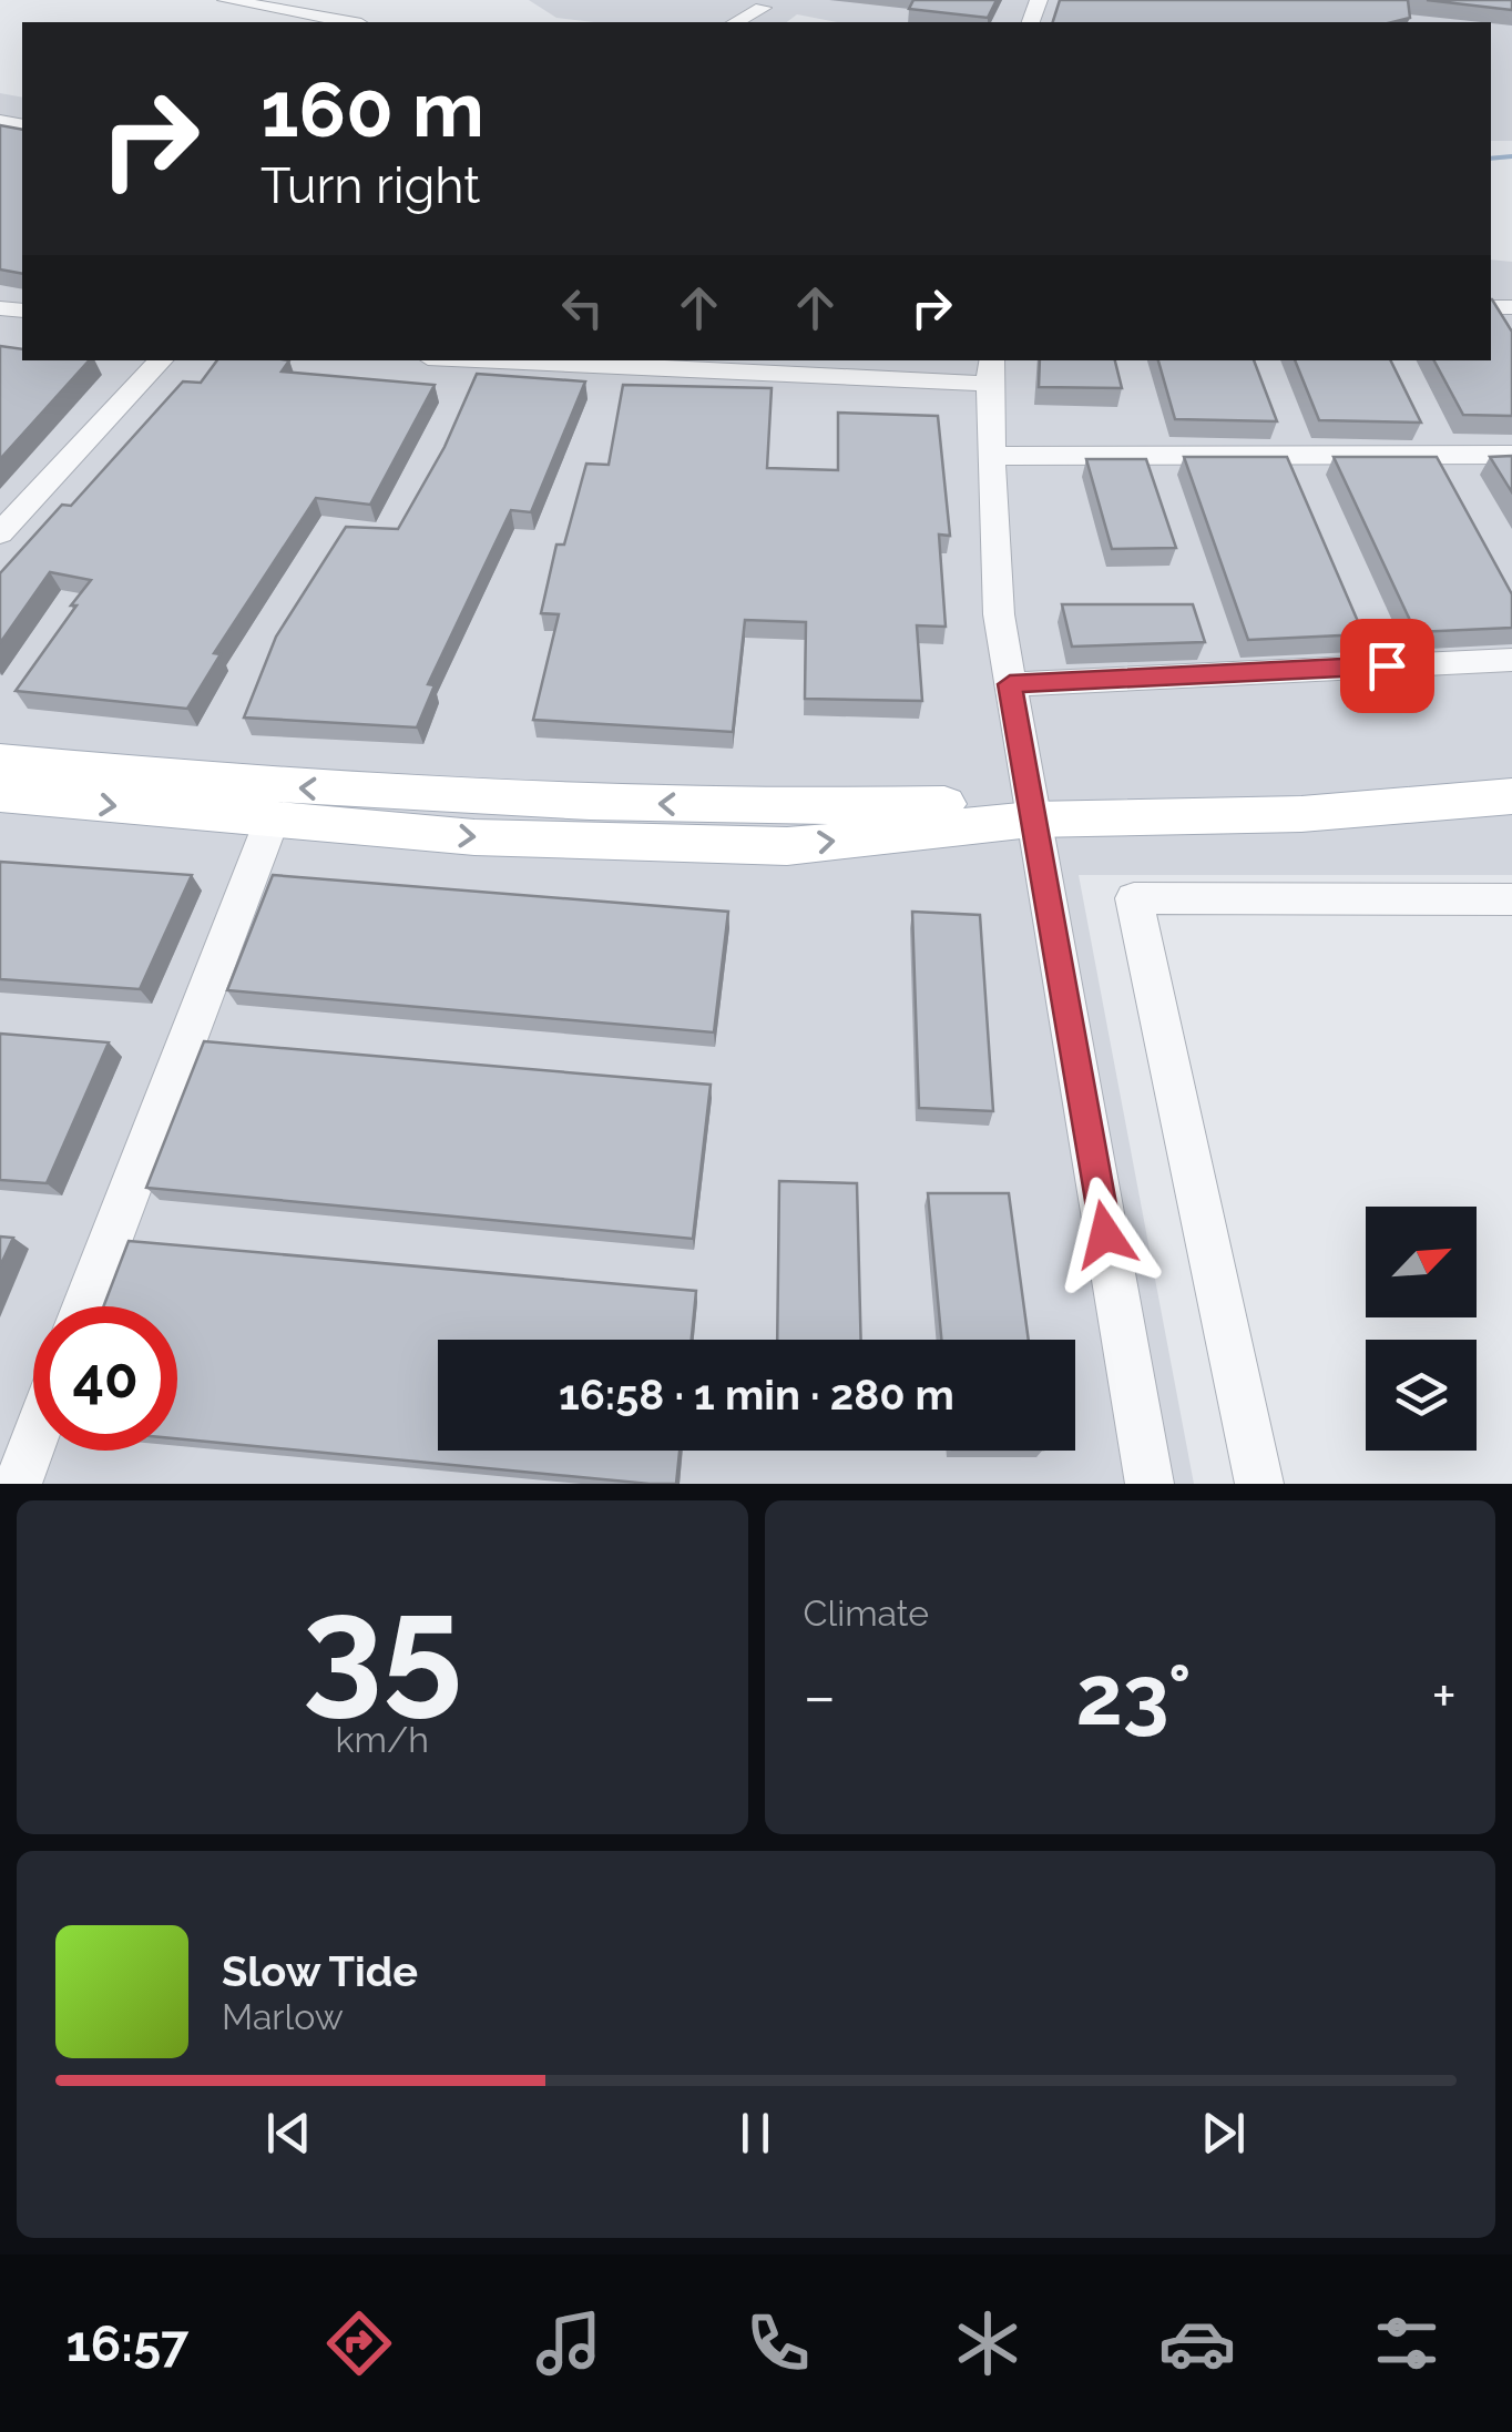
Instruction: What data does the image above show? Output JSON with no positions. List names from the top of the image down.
{
  "north": "top right",
  "page": {
    "turn": ["160 m", "Turn right"],
    "limit": "40",
    "trip": "16:58 · 1 min · 280 m",
    "tile": [
      ["35", "km/h"],
      "Climate"
    ],
    "heat": ["−", "23°", "+"],
    "song": ["Slow Tide", "Marlow"],
    "tabs": "16:57"
  }
}
